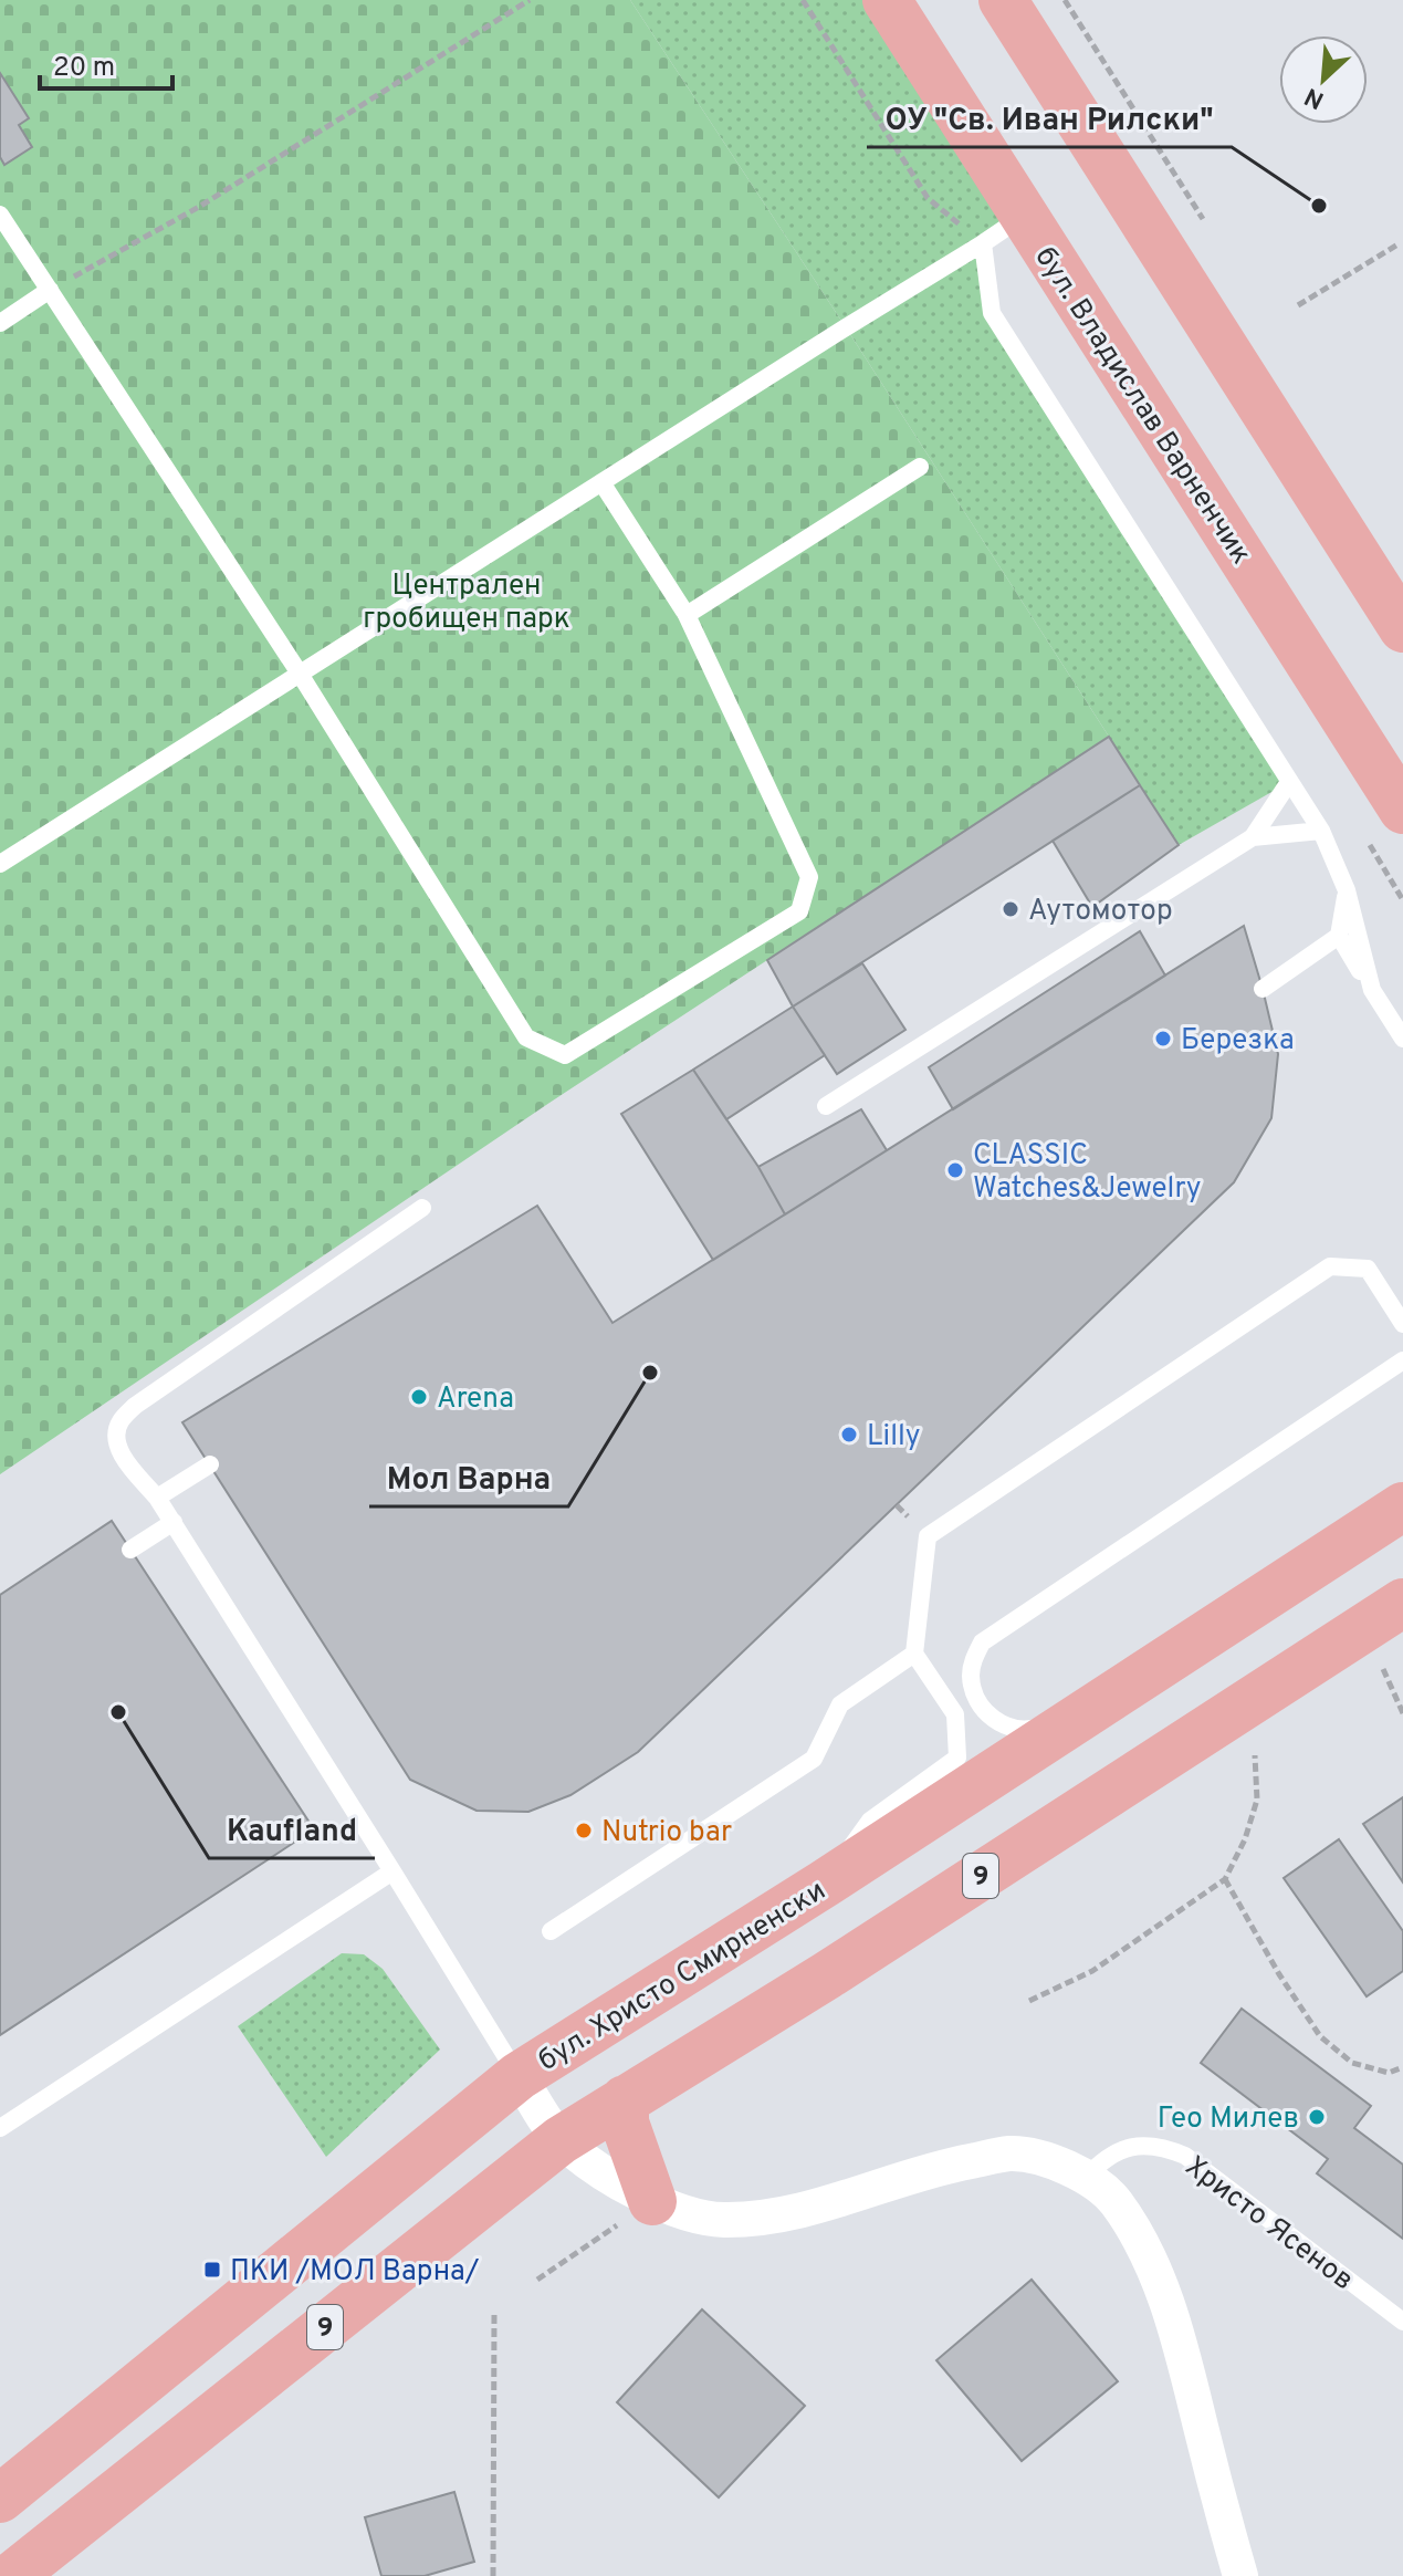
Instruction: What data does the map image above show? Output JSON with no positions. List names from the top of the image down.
{
  "streets": {
    "main road": ["бул. Владислав Варненчик", "9", "бул. Христо Смирненски"],
    "lane": ["Христо Ясенов"]
  },
  "parks": ["Централен гробищен парк"],
  "places": {
    "other": [
      "ОУ \"Св. Иван Рилски\"",
      "Аутомотор",
      "Березка",
      "CLASSIC Watches&Jewelry",
      "Мол Варна",
      "Arena",
      "Lilly",
      "Kaufland",
      "Nutrio bar",
      "Гео Милев"
    ],
    "transit": ["ПКИ /МОЛ Варна/"]
  },
  "scale_bar": "20 m",
  "north": "bottom left"
}
